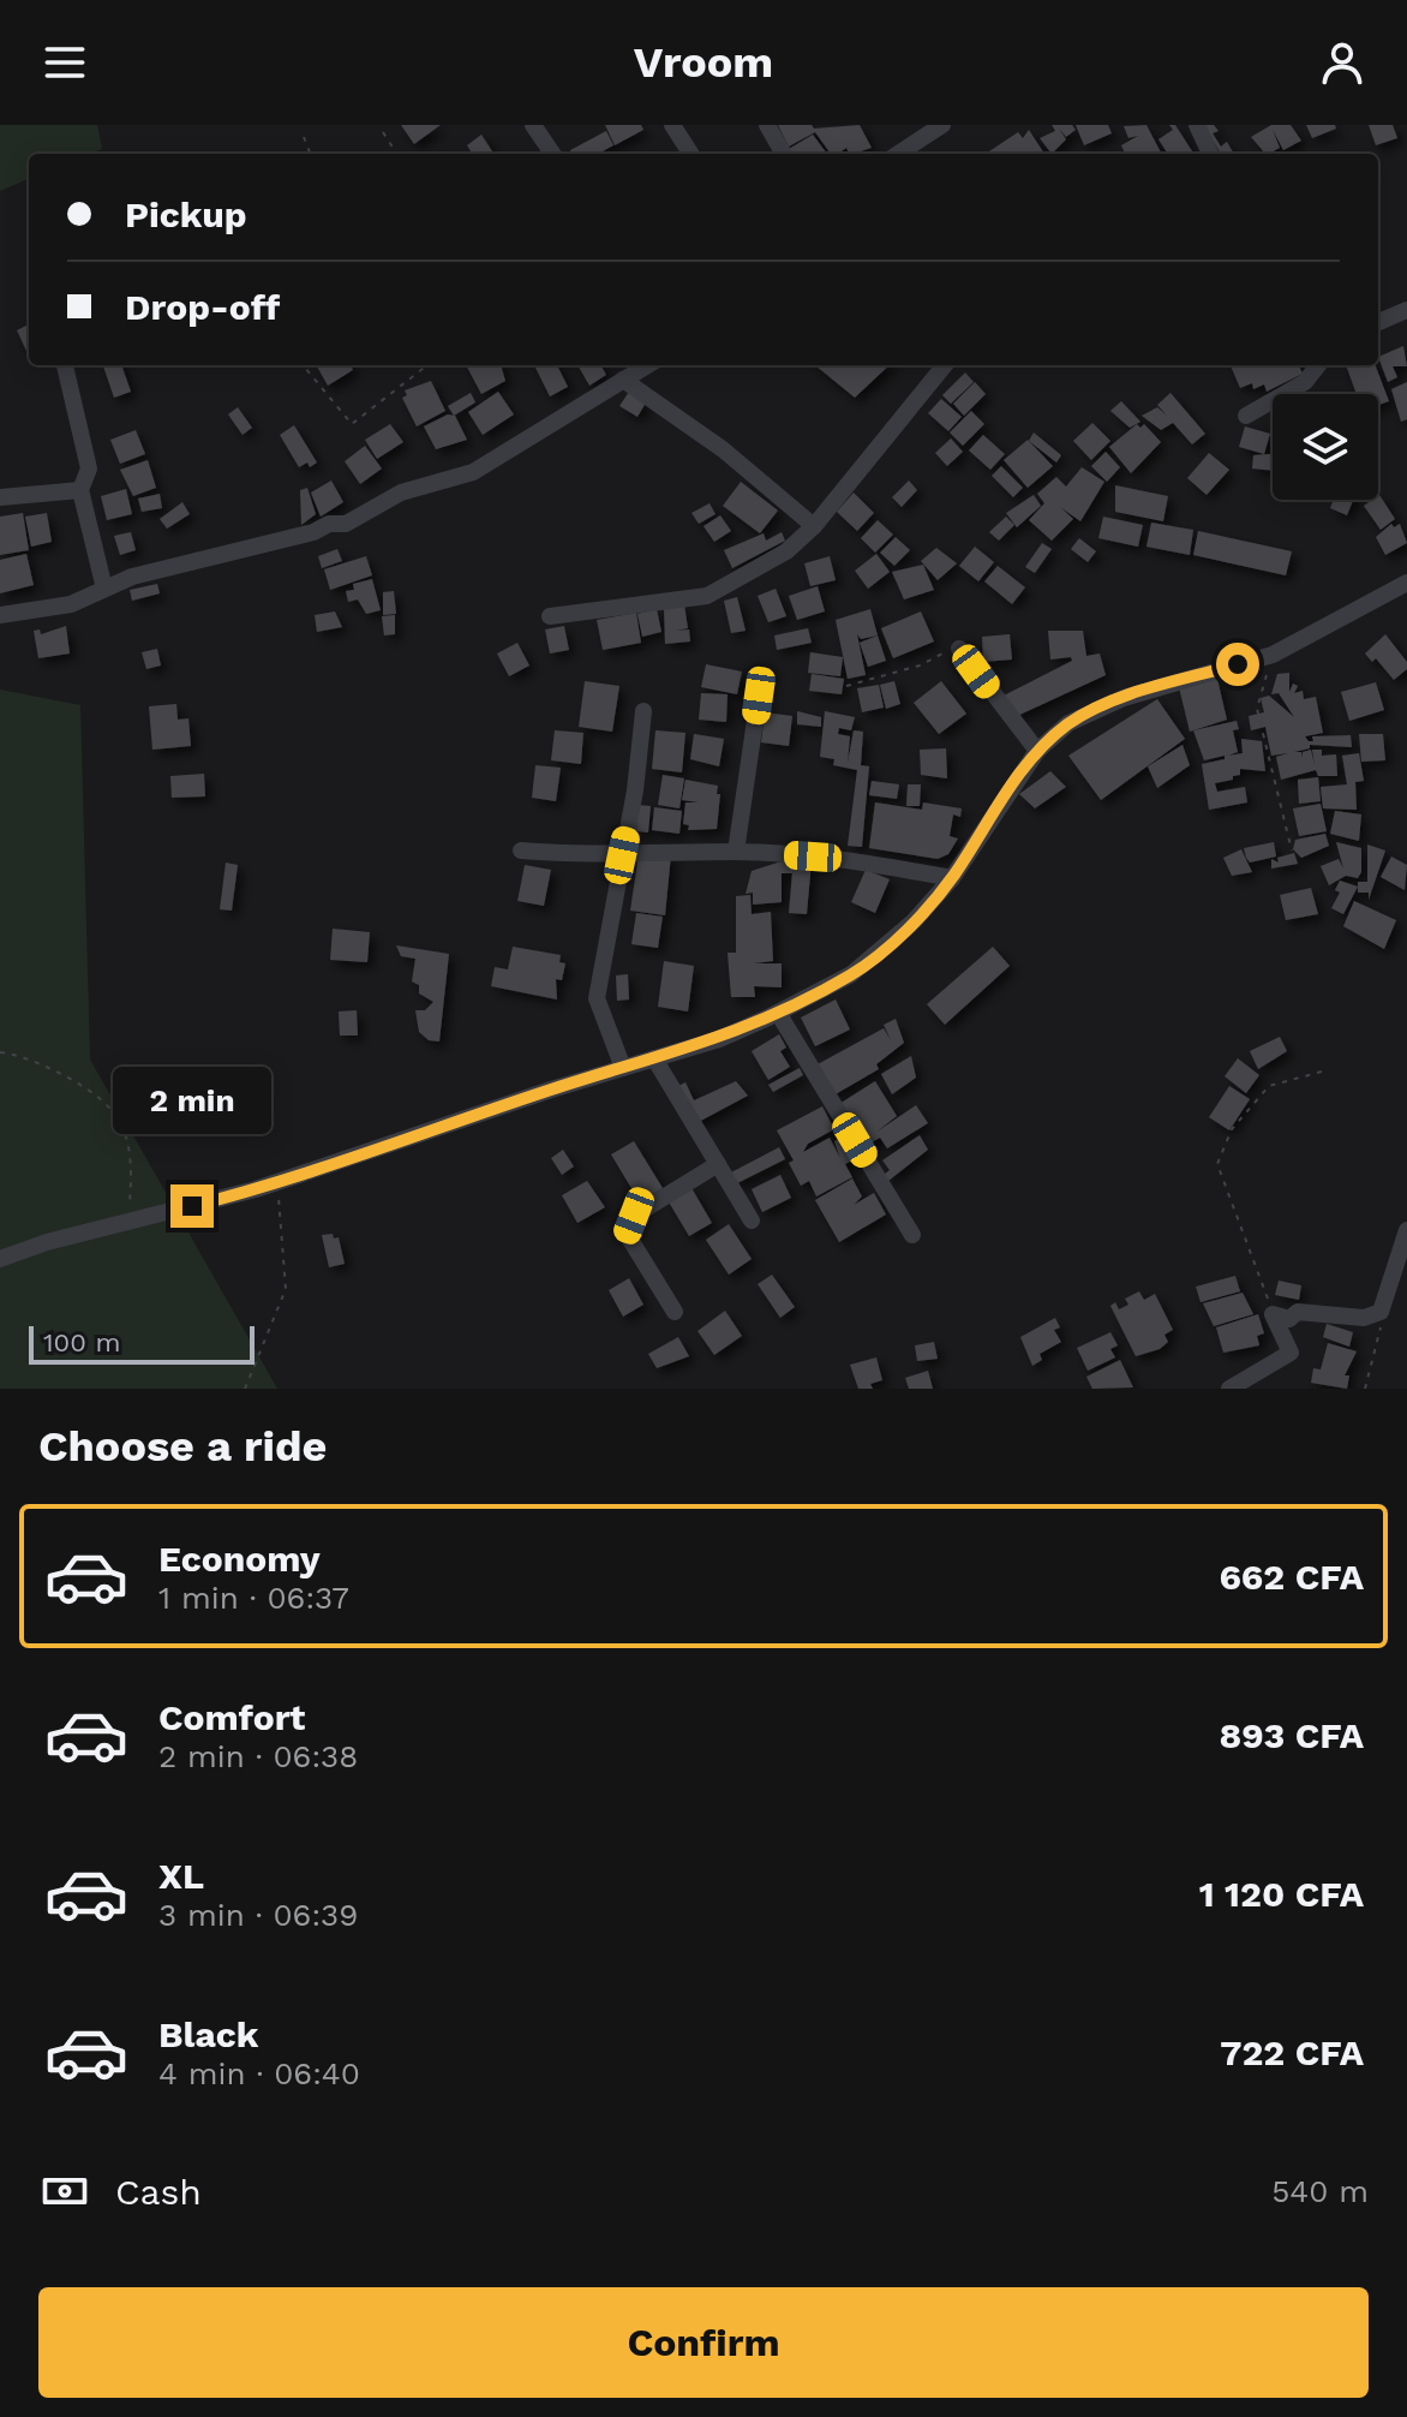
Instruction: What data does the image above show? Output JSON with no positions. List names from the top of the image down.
{
  "scale_bar": "100 m",
  "page": {
    "header": "Vroom",
    "banner": ["Pickup", "Drop-off"],
    "bubble": "2 min",
    "scale": "100 m",
    "heading": "Choose a ride",
    "list": [
      {
        "name": "Economy",
        "note": "1 min · 06:37",
        "value": "662 CFA"
      },
      {
        "name": "Comfort",
        "note": "2 min · 06:38",
        "value": "893 CFA"
      },
      {
        "name": "XL",
        "note": "3 min · 06:39",
        "value": "1 120 CFA"
      },
      {
        "name": "Black",
        "note": "4 min · 06:40",
        "value": "722 CFA"
      }
    ],
    "pay": ["Cash", "540 m"],
    "buttons": "Confirm"
  }
}
